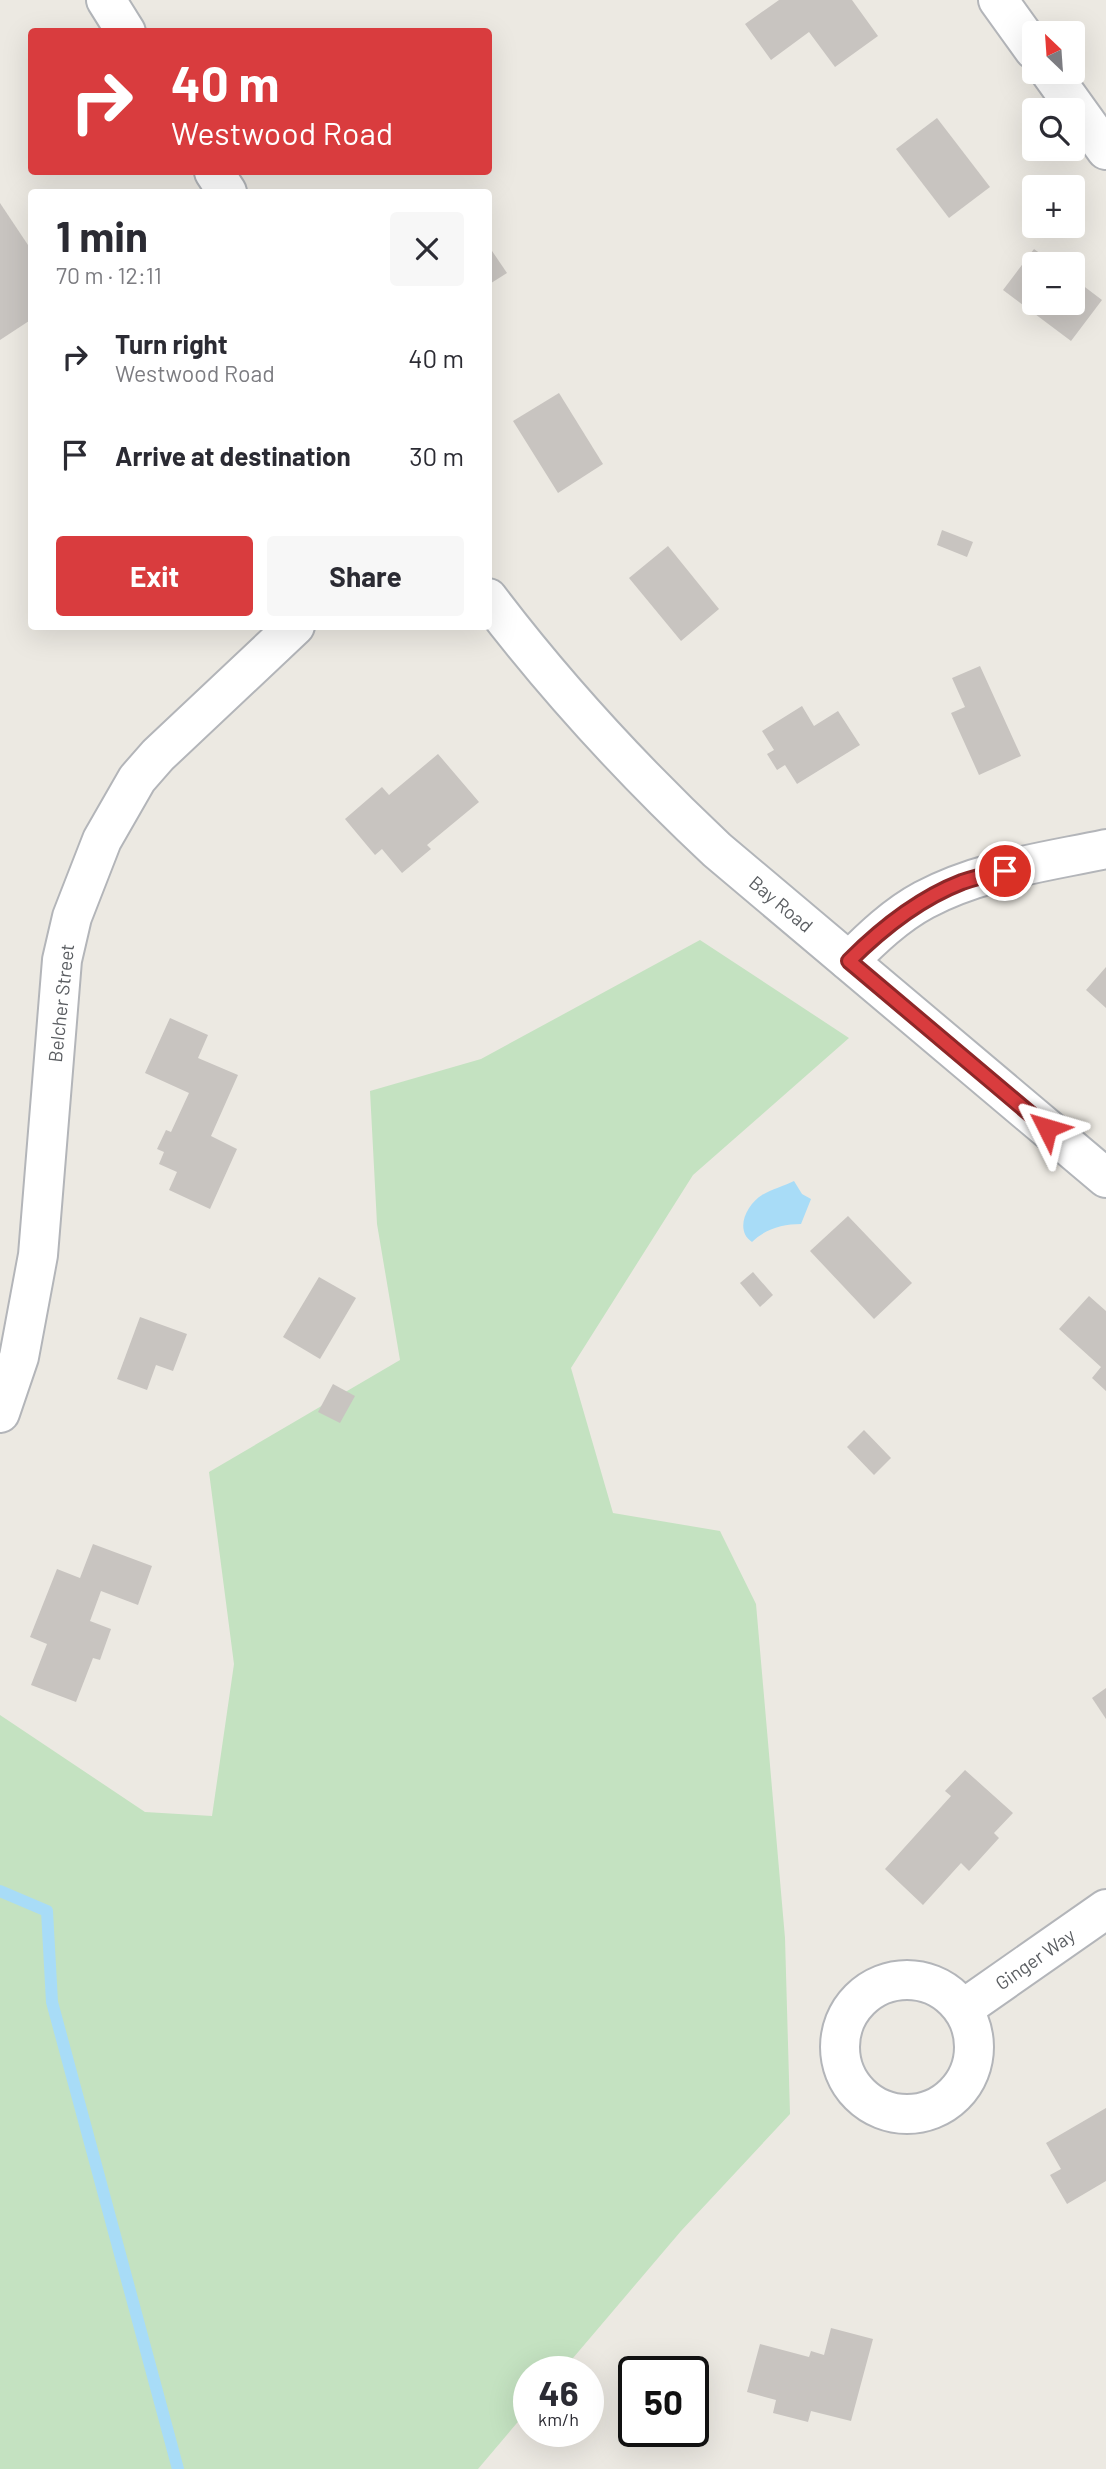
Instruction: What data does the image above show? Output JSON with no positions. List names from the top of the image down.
{
  "streets": {
    "street": ["Bay Road", "Belcher Street", "Ginger Way"]
  },
  "north": "top left",
  "page": {
    "map_buttons": ["+", "−"],
    "turn": ["40 m", "Westwood Road"],
    "heading": ["1 min", "70 m · 12:11"],
    "list": [
      {
        "name": "Turn right",
        "note": "Westwood Road",
        "value": "40 m"
      },
      {
        "name": "Arrive at destination",
        "value": "30 m"
      }
    ],
    "buttons": ["Exit", "Share"],
    "speed": "46 km/h",
    "limit": "50"
  }
}
